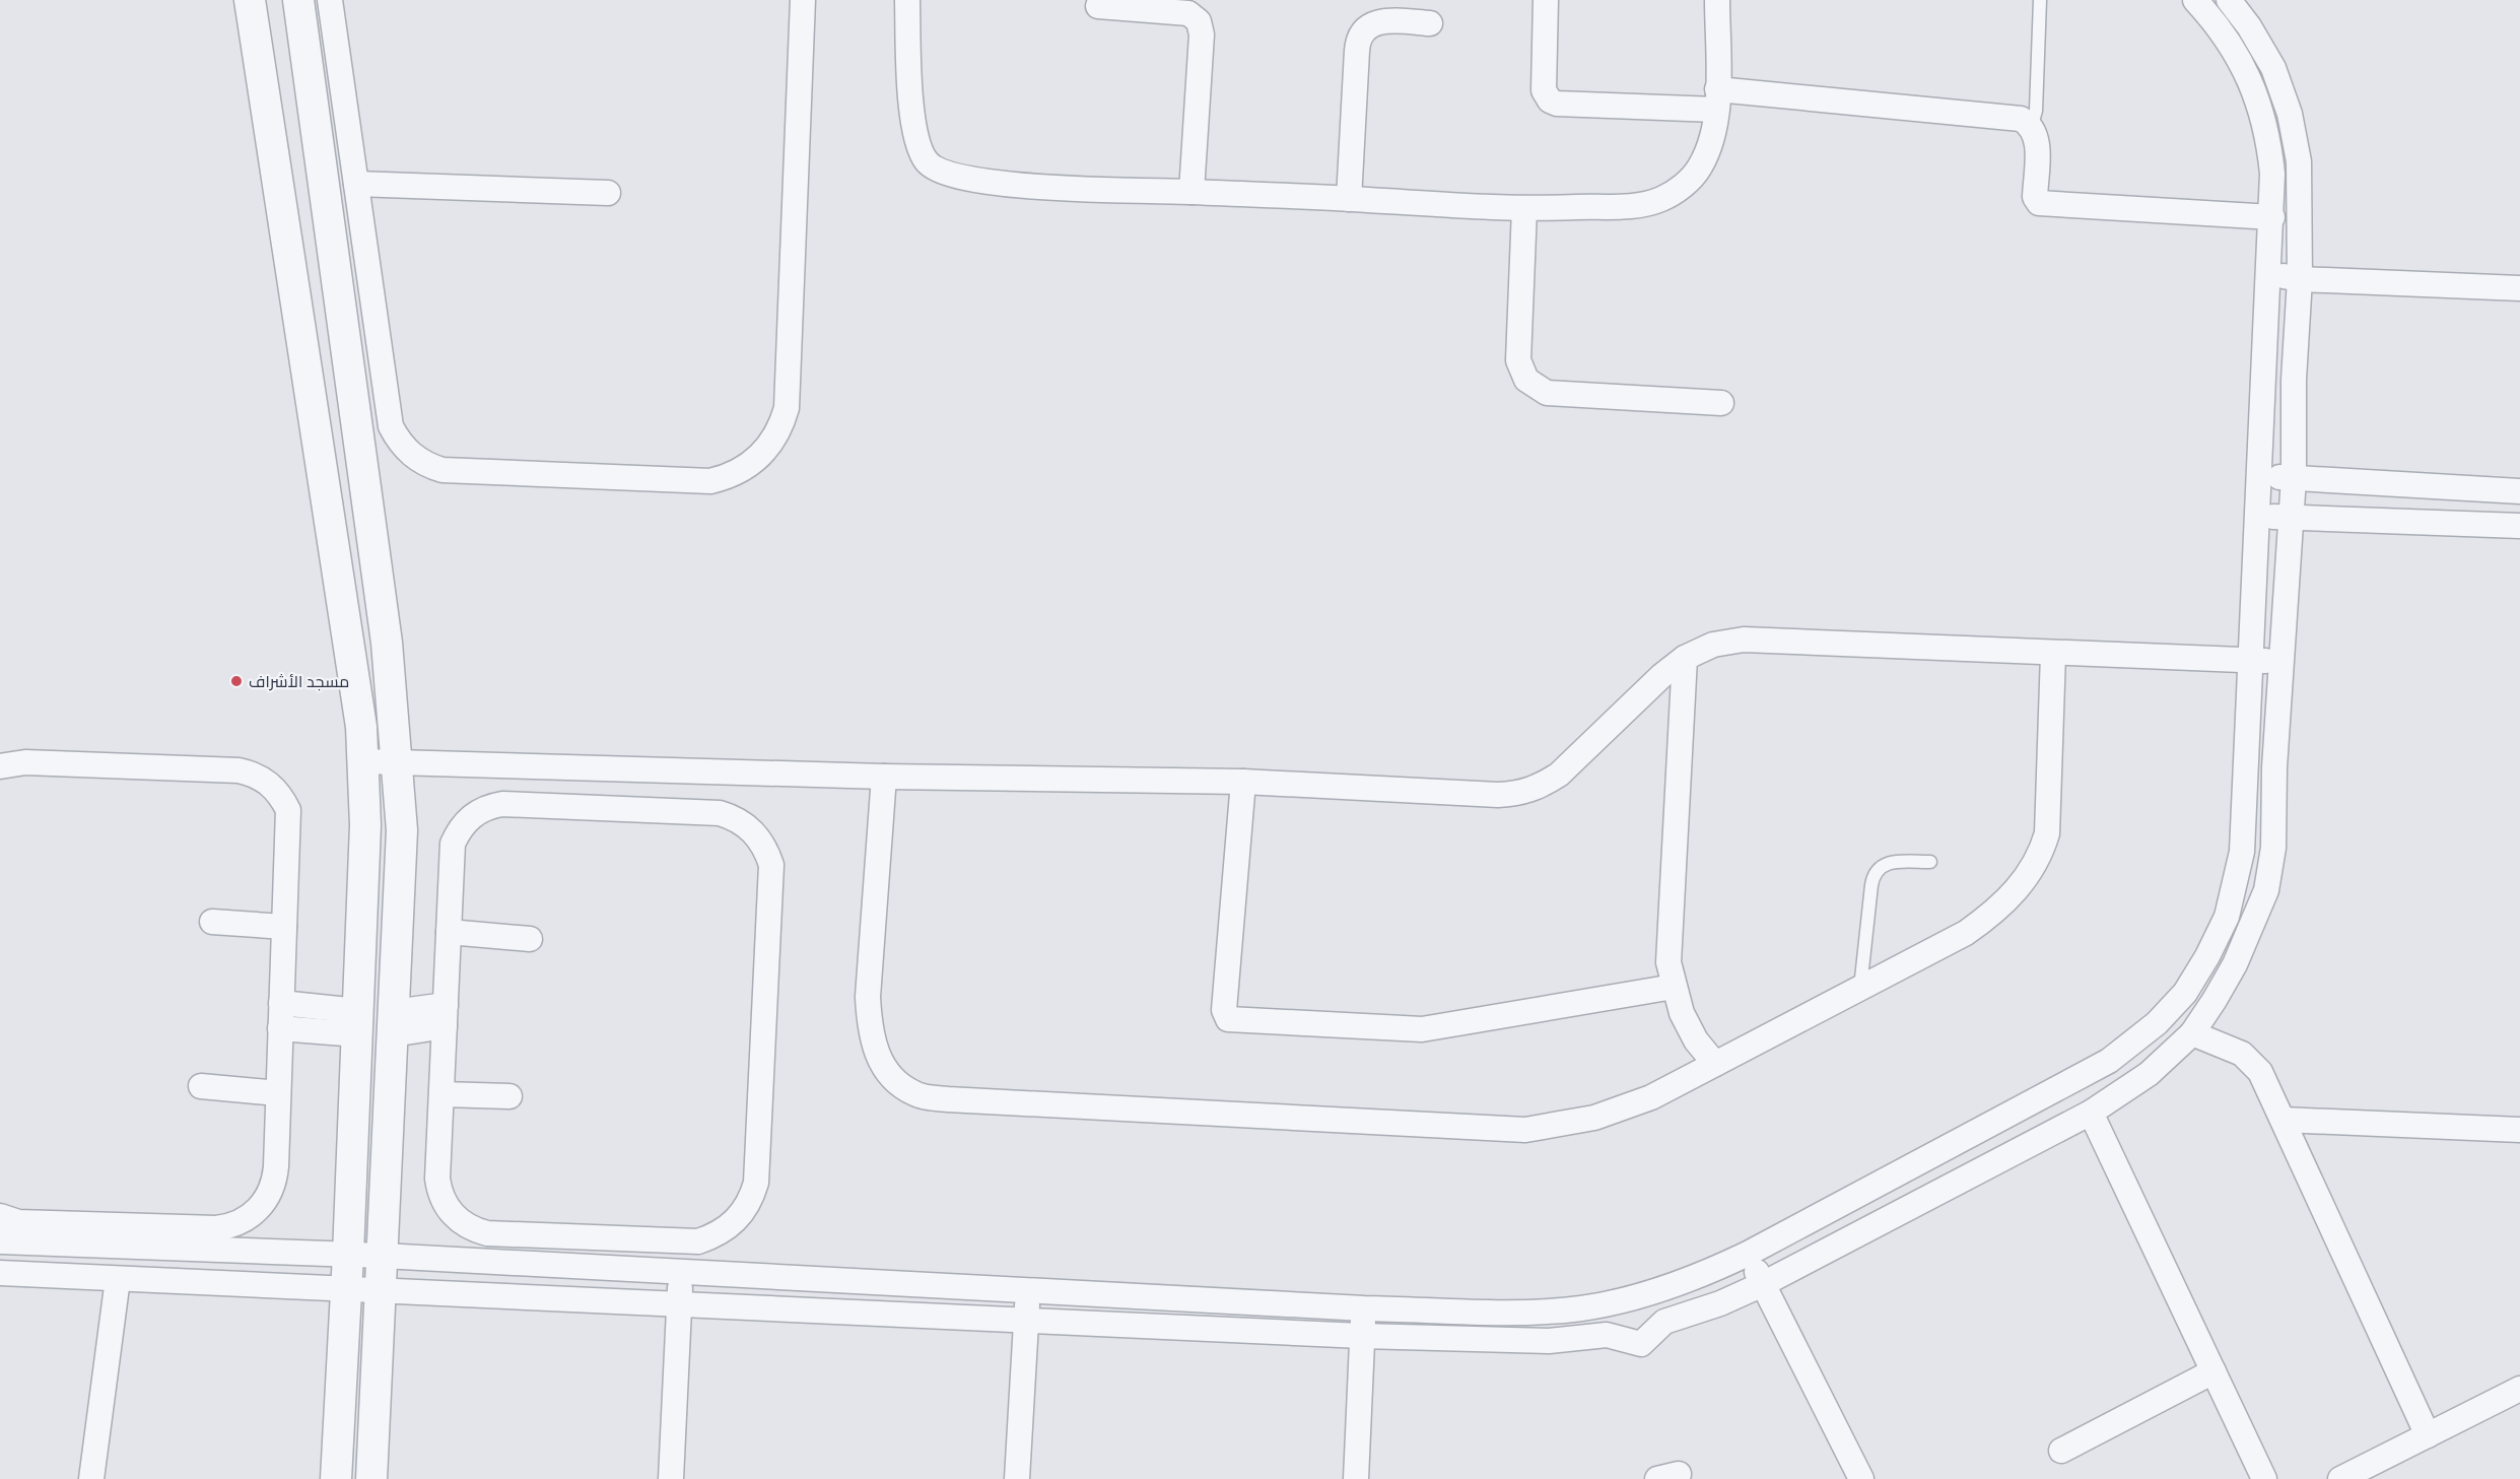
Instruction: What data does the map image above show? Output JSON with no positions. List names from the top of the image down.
{
  "places": ["مسجد الأشراف"]
}
